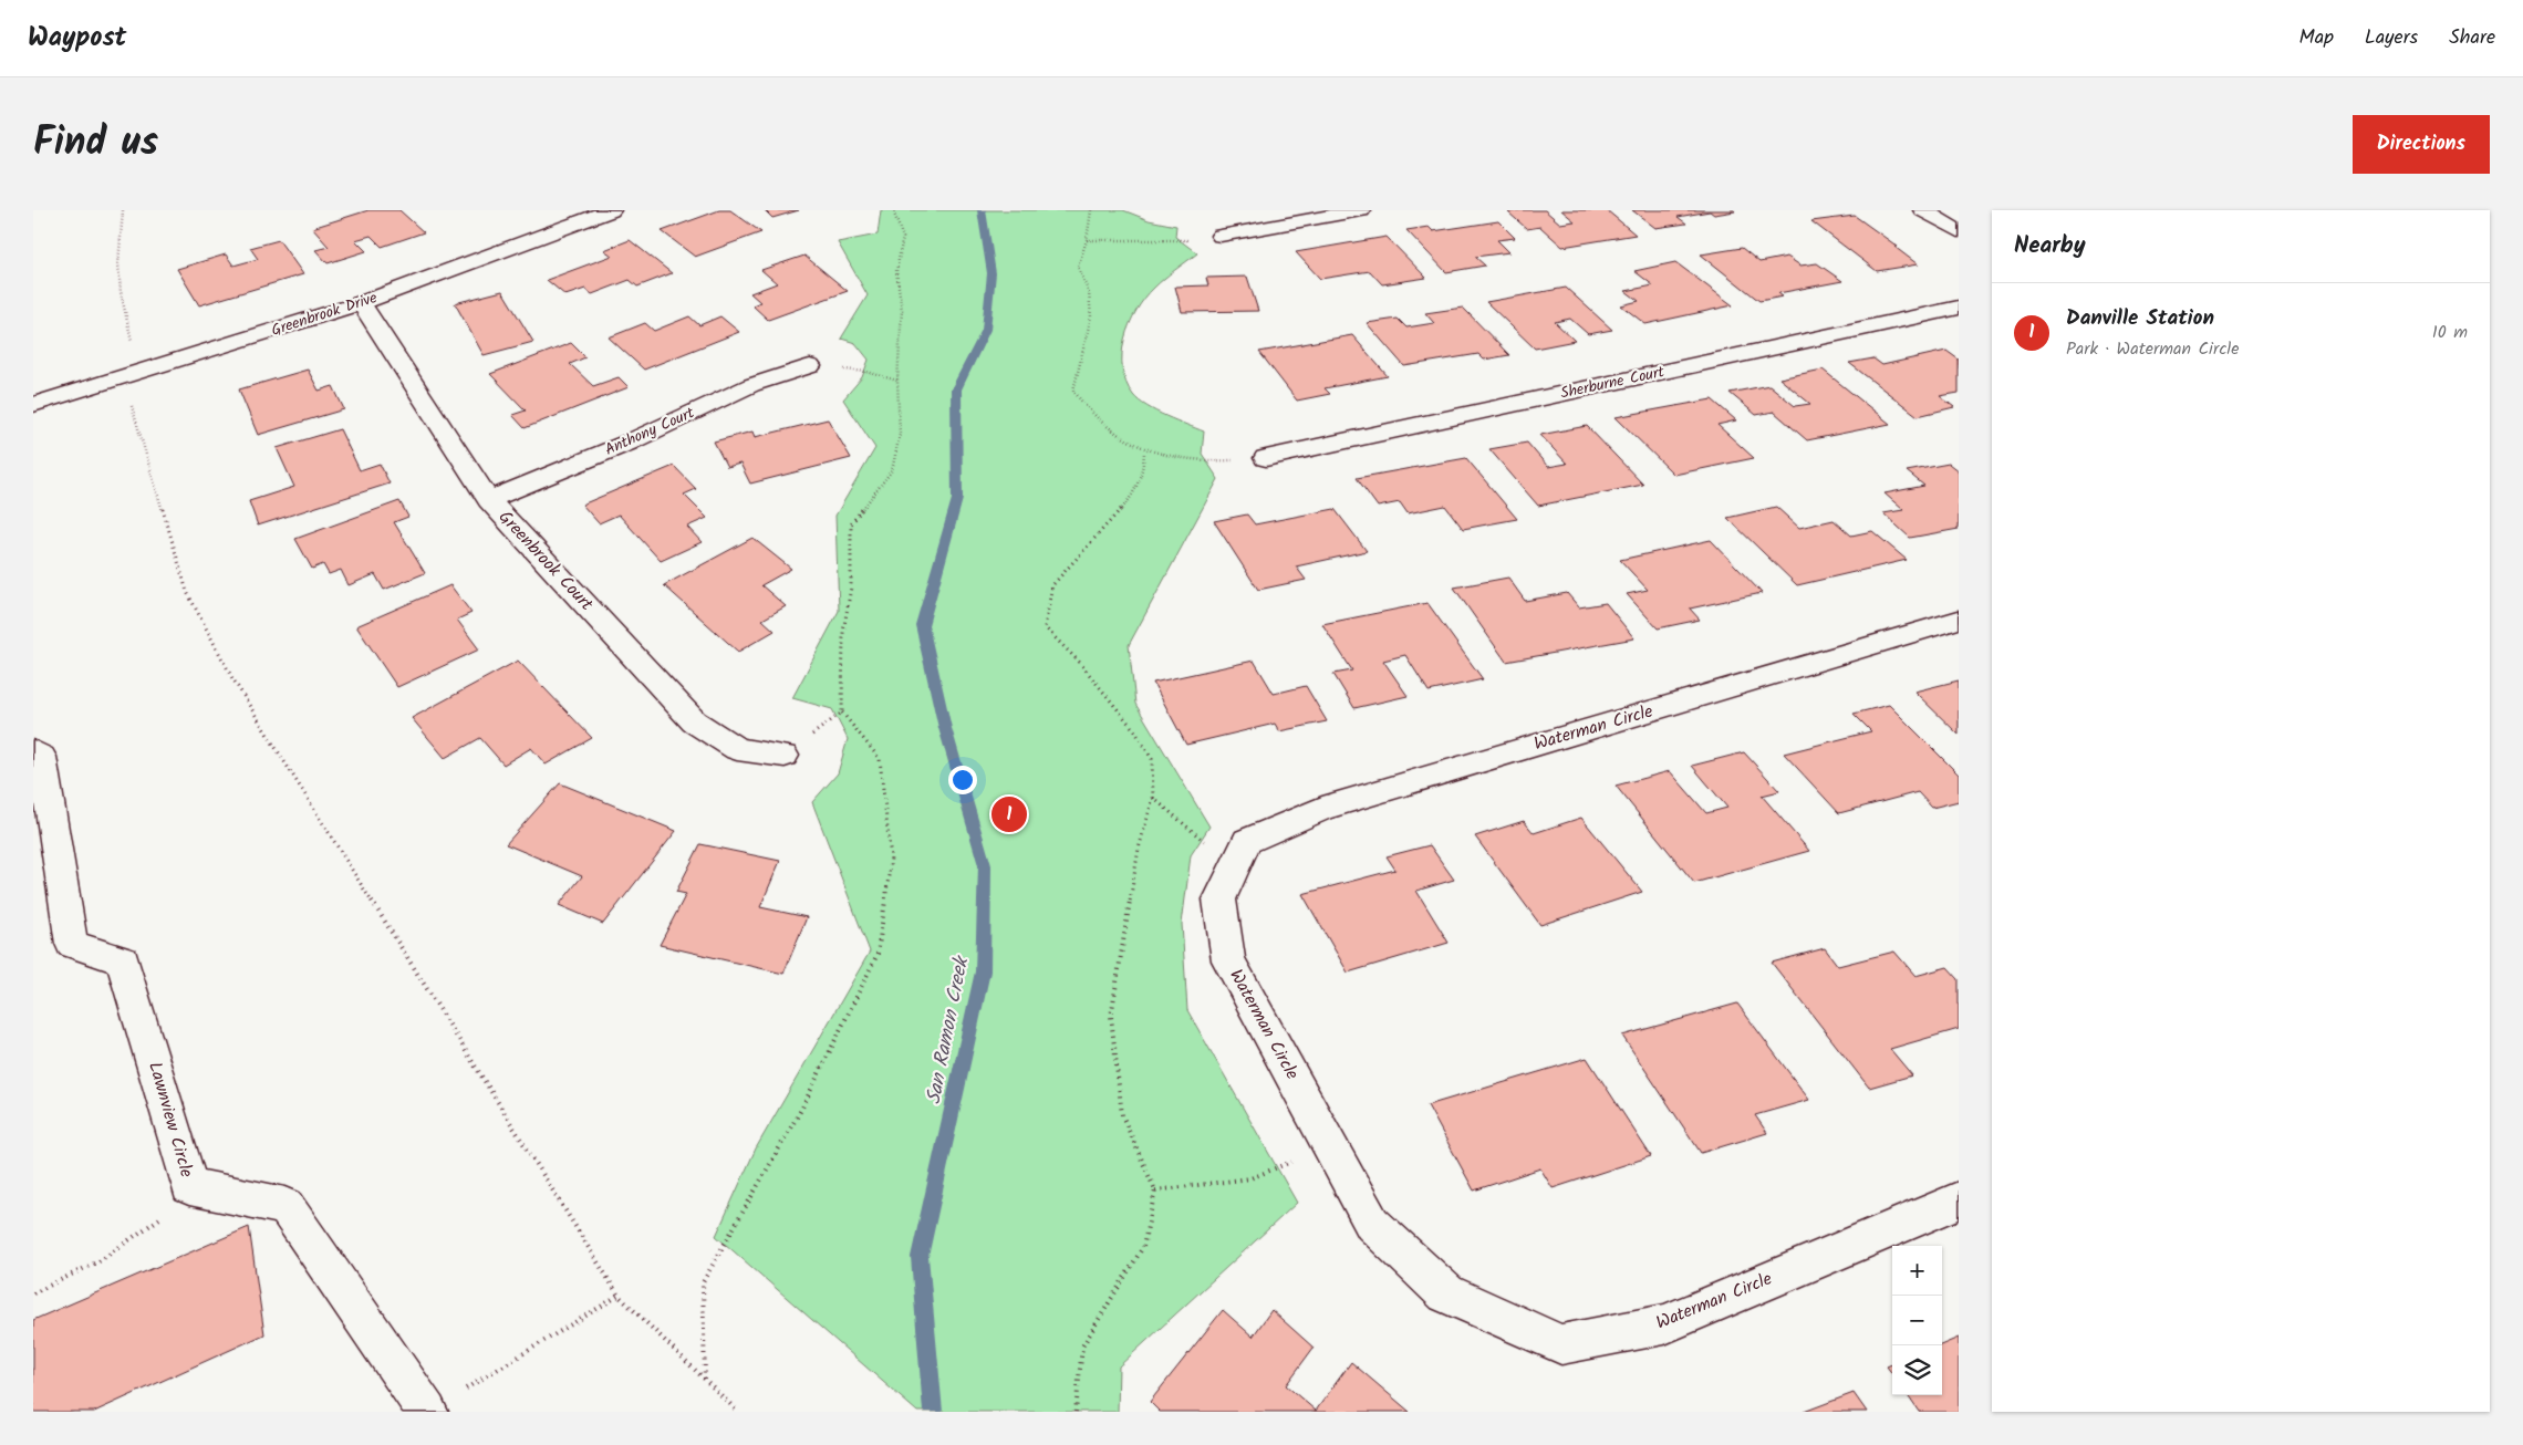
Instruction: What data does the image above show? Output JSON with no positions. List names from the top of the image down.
{
  "streets": {
    "street": [
      "Greenbrook Drive",
      "Sherburne Court",
      "Anthony Court",
      "Greenbrook Court",
      "Waterman Circle",
      "Lawnview Circle"
    ]
  },
  "crossings": [
    ["Greenbrook Drive", "Greenbrook Court"],
    ["Anthony Court", "Greenbrook Court"]
  ],
  "water": ["San Ramon Creek"],
  "page": {
    "header": "Waypost",
    "nav": ["Map", "Layers", "Share"],
    "title": "Find us",
    "buttons": "Directions",
    "heading": "Nearby",
    "list": [
      {
        "mark": "1",
        "name": "Danville Station",
        "note": "Park · Waterman Circle",
        "value": "10 m"
      }
    ],
    "pins": "1",
    "map_buttons": ["+", "−"]
  }
}
